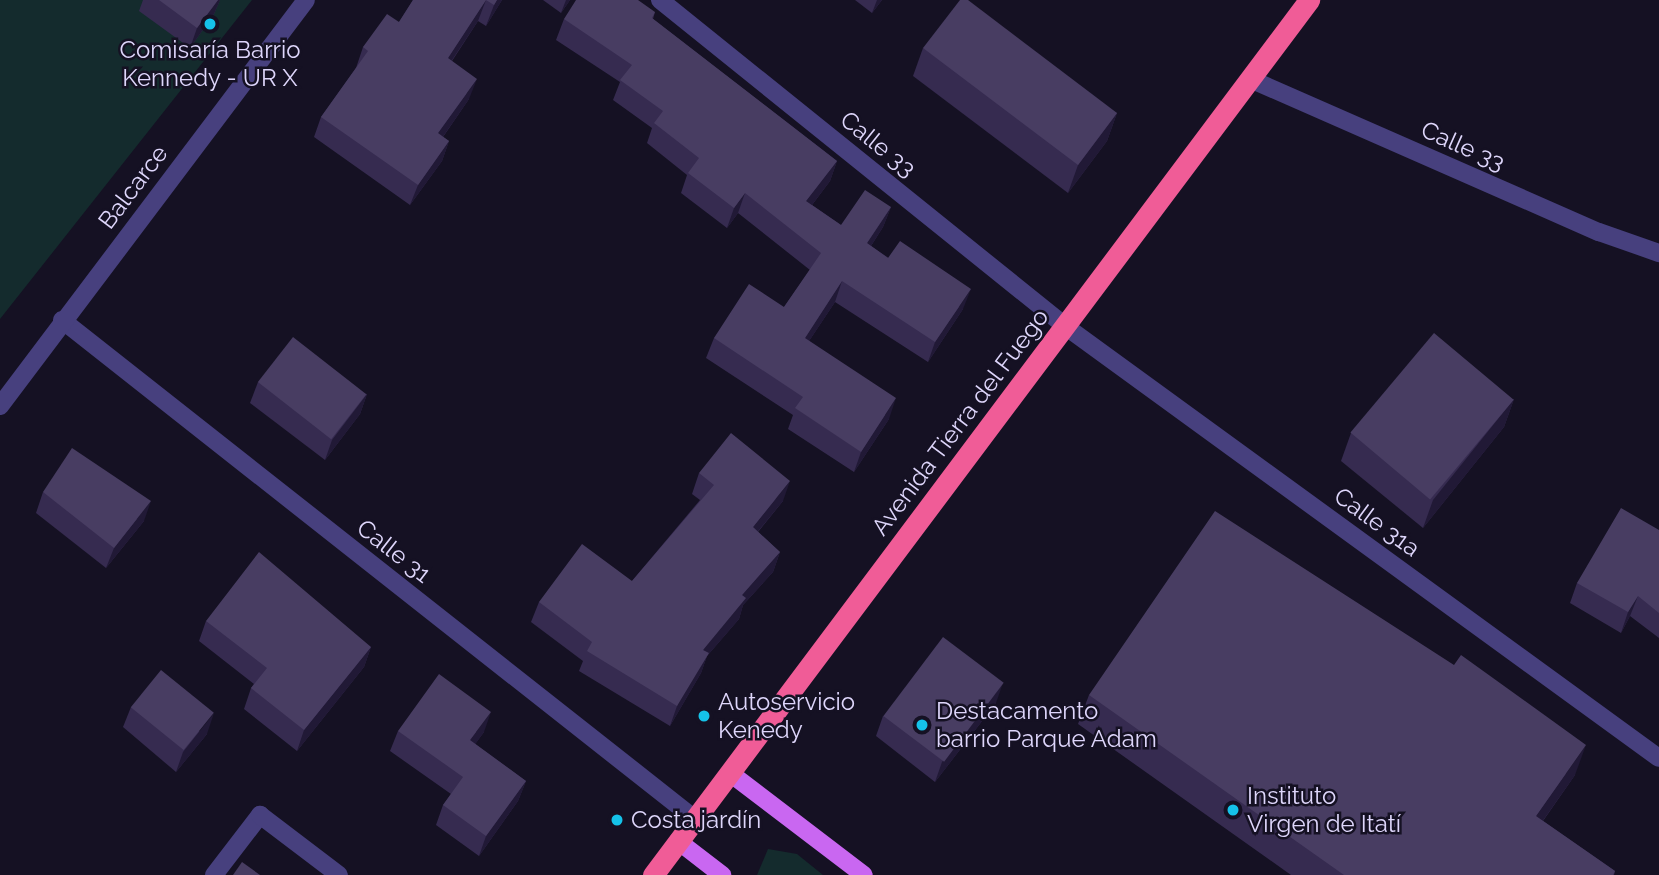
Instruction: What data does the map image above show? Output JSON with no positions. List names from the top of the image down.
{
  "streets": {
    "highway": ["Avenida Tierra del Fuego"],
    "street": [
      "Calle 33",
      "Balcarce",
      "Calle 31a",
      "Calle 31"
    ]
  },
  "crossings": [
    ["Calle 33", "Avenida Tierra del Fuego"],
    ["Calle 33", "Calle 31a"],
    ["Balcarce", "Calle 31"],
    ["Avenida Tierra del Fuego", "Calle 31a"],
    ["Avenida Tierra del Fuego", "Calle 31"]
  ],
  "places": [
    "Comisaría Barrio Kennedy - UR X",
    "Autoservicio Kenedy",
    "Destacamento barrio Parque Adam",
    "Instituto Virgen de Itatí",
    "Costa jardín"
  ]
}
